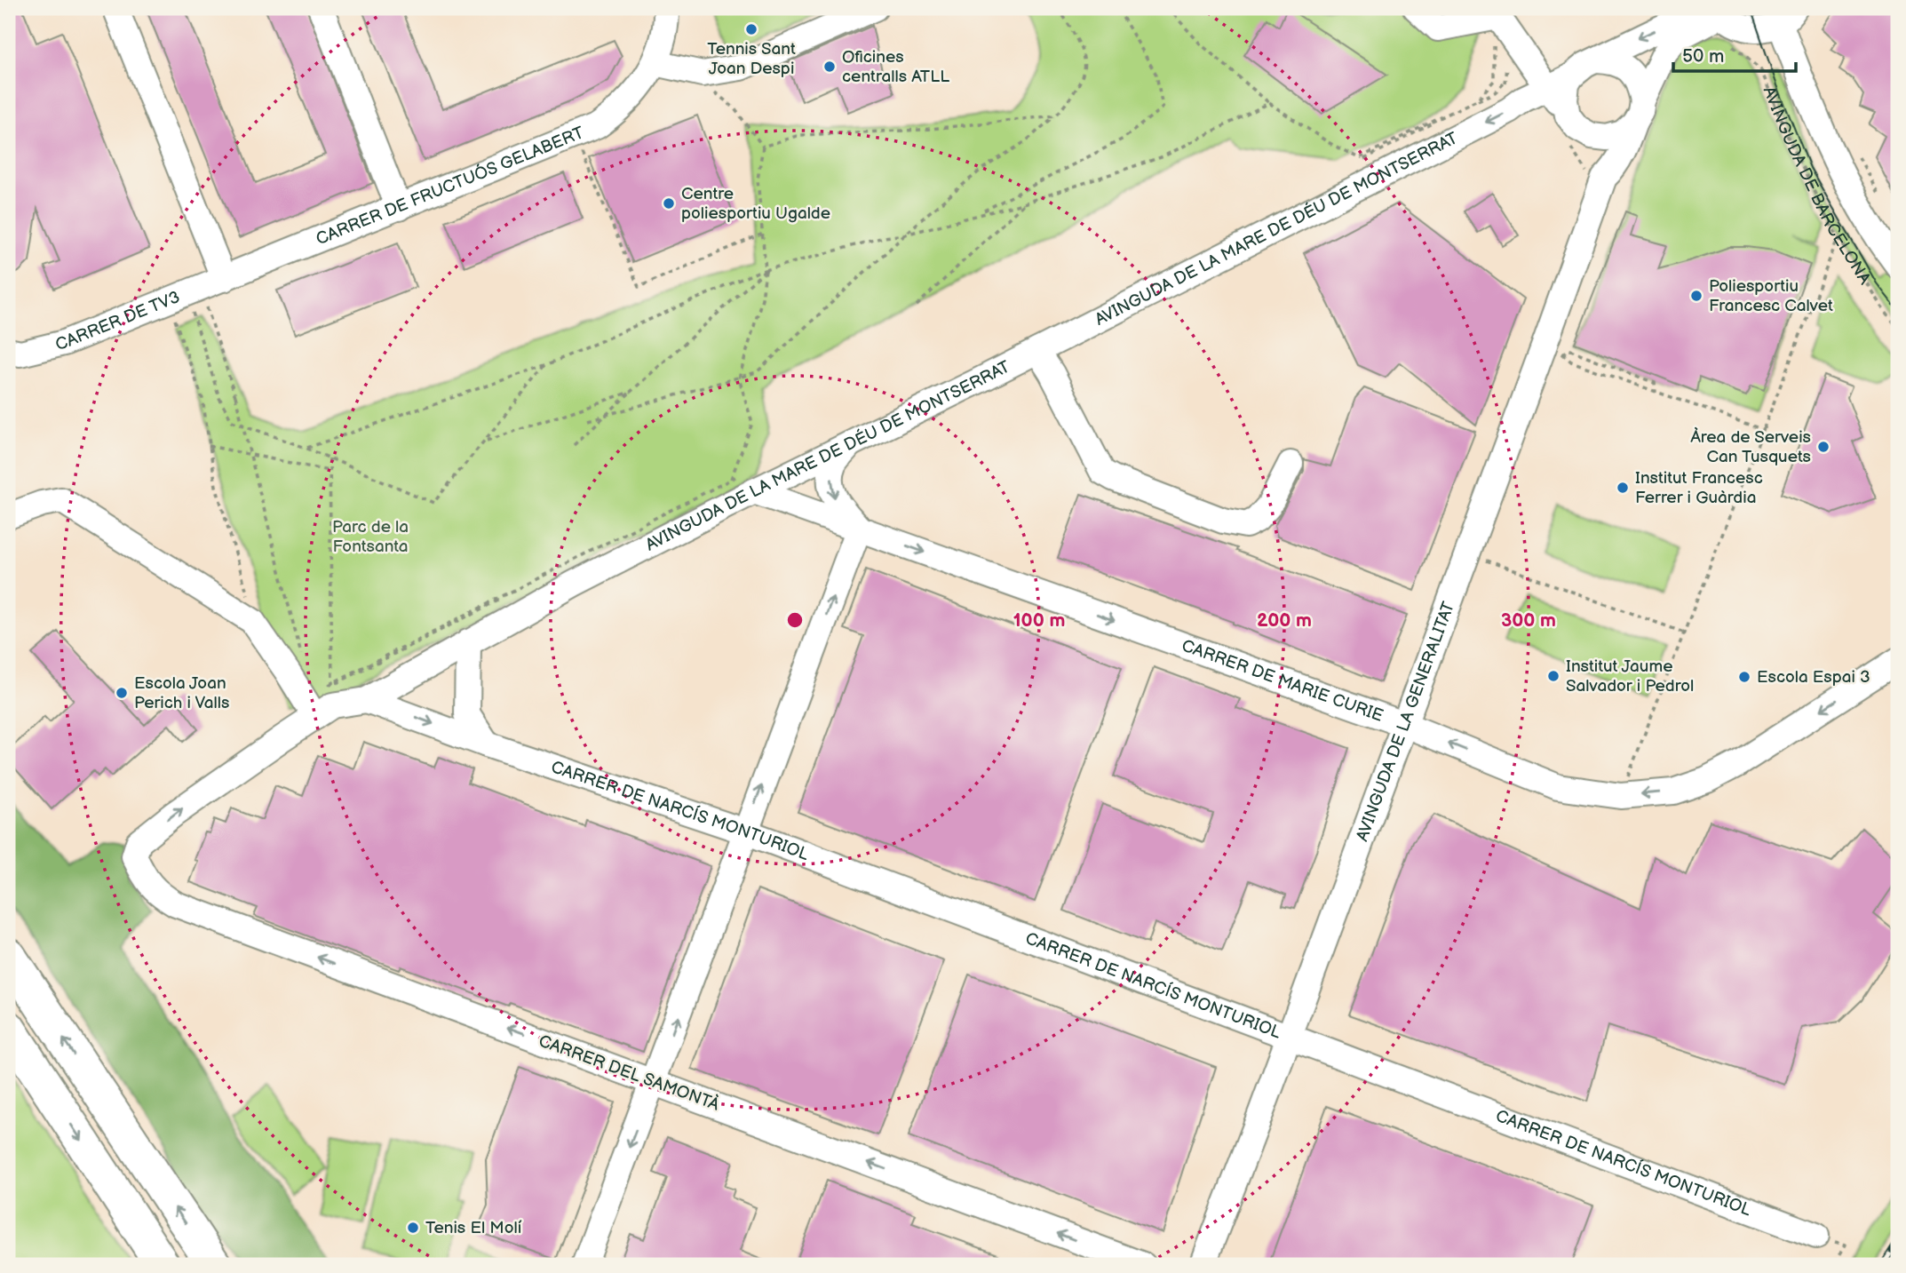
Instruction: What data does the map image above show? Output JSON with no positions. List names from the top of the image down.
{
  "streets": {
    "street": [
      "AVINGUDA DE BARCELONA",
      "CARRER DE FRUCTUÓS GELABERT",
      "AVINGUDA DE LA MARE DE DÉU DE MONTSERRAT",
      "CARRER DE TV3",
      "CARRER DE MARIE CURIE",
      "AVINGUDA DE LA GENERALITAT",
      "CARRER DE NARCÍS MONTURIOL",
      "CARRER DEL SAMONTÀ"
    ]
  },
  "crossings": [
    ["CARRER DE FRUCTUÓS GELABERT", "CARRER DE TV3"],
    ["AVINGUDA DE LA MARE DE DÉU DE MONTSERRAT", "CARRER DE MARIE CURIE"],
    ["AVINGUDA DE LA MARE DE DÉU DE MONTSERRAT", "AVINGUDA DE LA GENERALITAT"],
    ["AVINGUDA DE LA MARE DE DÉU DE MONTSERRAT", "CARRER DE NARCÍS MONTURIOL"],
    ["AVINGUDA DE LA MARE DE DÉU DE MONTSERRAT", "CARRER DEL SAMONTÀ"],
    ["CARRER DE MARIE CURIE", "AVINGUDA DE LA GENERALITAT"],
    ["AVINGUDA DE LA GENERALITAT", "CARRER DE NARCÍS MONTURIOL"]
  ],
  "one_way": ["CARRER DEL SAMONTÀ"],
  "parks": ["Parc de la Fontsanta"],
  "places": [
    "Tennis Sant Joan Despi",
    "Oficines centralls ATLL",
    "Centre poliesportiu Ugalde",
    "Poliesportiu Francesc Calvet",
    "Àrea de Serveis Can Tusquets",
    "Institut Francesc Ferrer i Guàrdia",
    "Institut Jaume Salvador i Pedrol",
    "Escola Espai 3",
    "Escola Joan Perich i Valls",
    "Tenis El Molí"
  ],
  "scale_bar": "50 m",
  "rings": ["100 m", "200 m", "300 m"]
}
